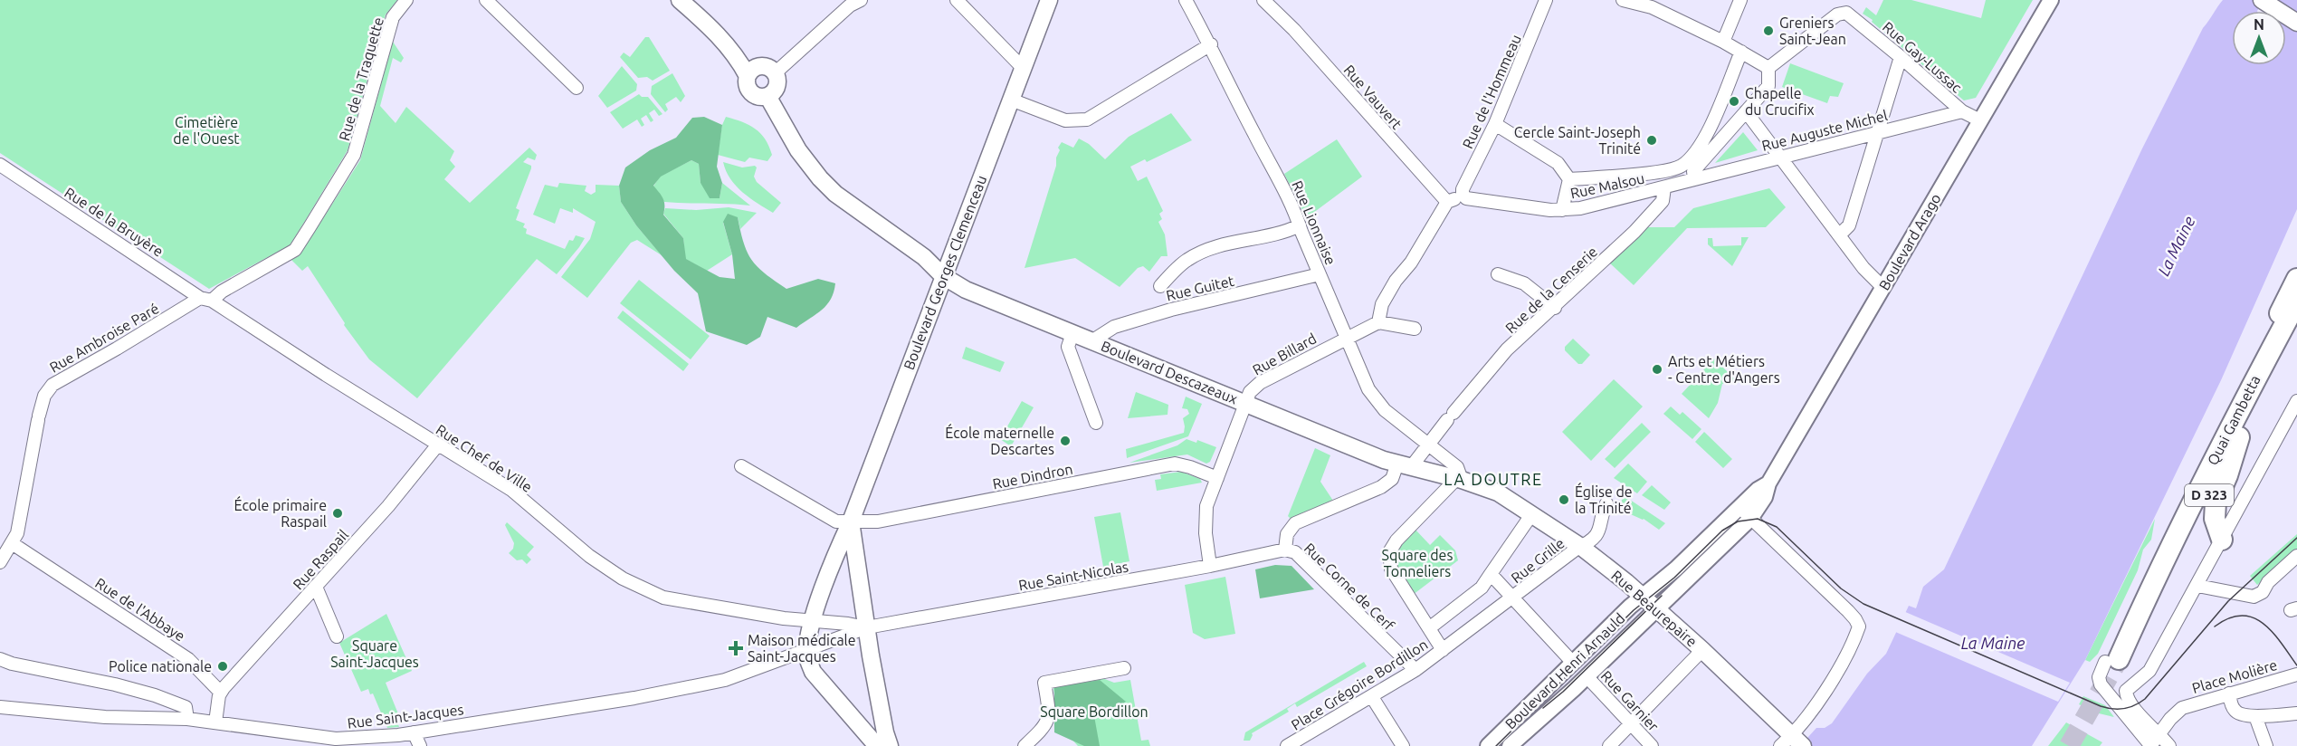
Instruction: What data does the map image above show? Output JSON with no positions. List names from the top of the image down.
{
  "streets": {
    "highway": ["Quai Gambetta", "D 323"],
    "main road": ["Boulevard Georges Clemenceau", "Boulevard Descazeaux", "Rue Beaurepaire"],
    "street": [
      "Rue Gay-Lussac",
      "Rue de la Traquette",
      "Rue de l'Hommeau",
      "Rue Vauvert",
      "Rue Auguste Michel",
      "Rue Malsou",
      "Rue de la Bruyère",
      "Rue Lionnaise",
      "Boulevard Arago",
      "Rue Guitet",
      "Rue de la Censerie",
      "Rue Ambroise Paré",
      "Rue Billard",
      "Rue Chef de Ville",
      "Rue Dindron",
      "Rue Raspail",
      "Rue Grille",
      "Rue Saint-Nicolas",
      "Rue Corne de Cerf",
      "Rue de l'Abbaye",
      "Boulevard Henri Arnauld",
      "Place Molière",
      "Place Grégoire Bordillon",
      "Rue Garnier",
      "Rue Saint-Jacques"
    ]
  },
  "crossings": [
    ["Rue Gay-Lussac", "Rue Auguste Michel"],
    ["Rue Gay-Lussac", "Boulevard Arago"],
    ["Rue de la Traquette", "Rue de la Bruyère"],
    ["Rue de la Traquette", "Rue Ambroise Paré"],
    ["Rue de la Traquette", "Rue Chef de Ville"],
    ["Rue de l'Hommeau", "Rue Malsou"],
    ["Rue Auguste Michel", "Rue Malsou"],
    ["Rue Malsou", "Rue de la Censerie"],
    ["Rue de la Bruyère", "Rue Ambroise Paré"],
    ["Rue de la Bruyère", "Rue Chef de Ville"],
    ["Rue Lionnaise", "Rue Guitet"],
    ["Rue Lionnaise", "Rue de la Censerie"],
    ["Rue Lionnaise", "Rue Billard"],
    ["Rue Lionnaise", "Boulevard Descazeaux"],
    ["Rue Lionnaise", "Rue Beaurepaire"],
    ["Boulevard Arago", "Boulevard Henri Arnauld"],
    ["Boulevard Georges Clemenceau", "Boulevard Descazeaux"],
    ["Boulevard Georges Clemenceau", "Rue Chef de Ville"],
    ["Boulevard Georges Clemenceau", "Rue Dindron"],
    ["Boulevard Georges Clemenceau", "Rue Saint-Jacques"],
    ["Rue Guitet", "Boulevard Descazeaux"],
    ["Rue de la Censerie", "Boulevard Descazeaux"],
    ["Rue de la Censerie", "Rue Saint-Nicolas"],
    ["Rue de la Censerie", "Rue Corne de Cerf"],
    ["Rue Ambroise Paré", "Rue Chef de Ville"],
    ["Rue Ambroise Paré", "Rue de l'Abbaye"],
    ["Rue Billard", "Boulevard Descazeaux"],
    ["Rue Billard", "Rue Dindron"],
    ["Rue Billard", "Rue Saint-Nicolas"],
    ["Boulevard Descazeaux", "Rue Beaurepaire"],
    ["Rue Chef de Ville", "Rue Raspail"],
    ["Rue Chef de Ville", "Rue Saint-Nicolas"],
    ["Rue Chef de Ville", "Rue Saint-Jacques"],
    ["Rue Raspail", "Rue de l'Abbaye"],
    ["Rue Grille", "Rue Beaurepaire"],
    ["Rue Grille", "Place Grégoire Bordillon"],
    ["Rue Saint-Nicolas", "Rue Corne de Cerf"],
    ["Rue Saint-Nicolas", "Rue Saint-Jacques"],
    ["Rue Corne de Cerf", "Place Grégoire Bordillon"],
    ["Rue Beaurepaire", "Boulevard Henri Arnauld"],
    ["Boulevard Henri Arnauld", "Rue Garnier"]
  ],
  "districts": ["LA DOUTRE"],
  "water": ["La Maine"],
  "parks": [
    "Cimetière de l'Ouest",
    "Square des Tonneliers",
    "Square Saint-Jacques",
    "Square Bordillon"
  ],
  "places": {
    "other": [
      "Greniers Saint-Jean",
      "Chapelle du Crucifix",
      "Cercle Saint-Joseph Trinité",
      "Arts et Métiers - Centre d'Angers",
      "École maternelle Descartes",
      "Église de la Trinité",
      "École primaire Raspail",
      "Police nationale"
    ],
    "health": ["Maison médicale Saint-Jacques"]
  },
  "north": "top"
}
